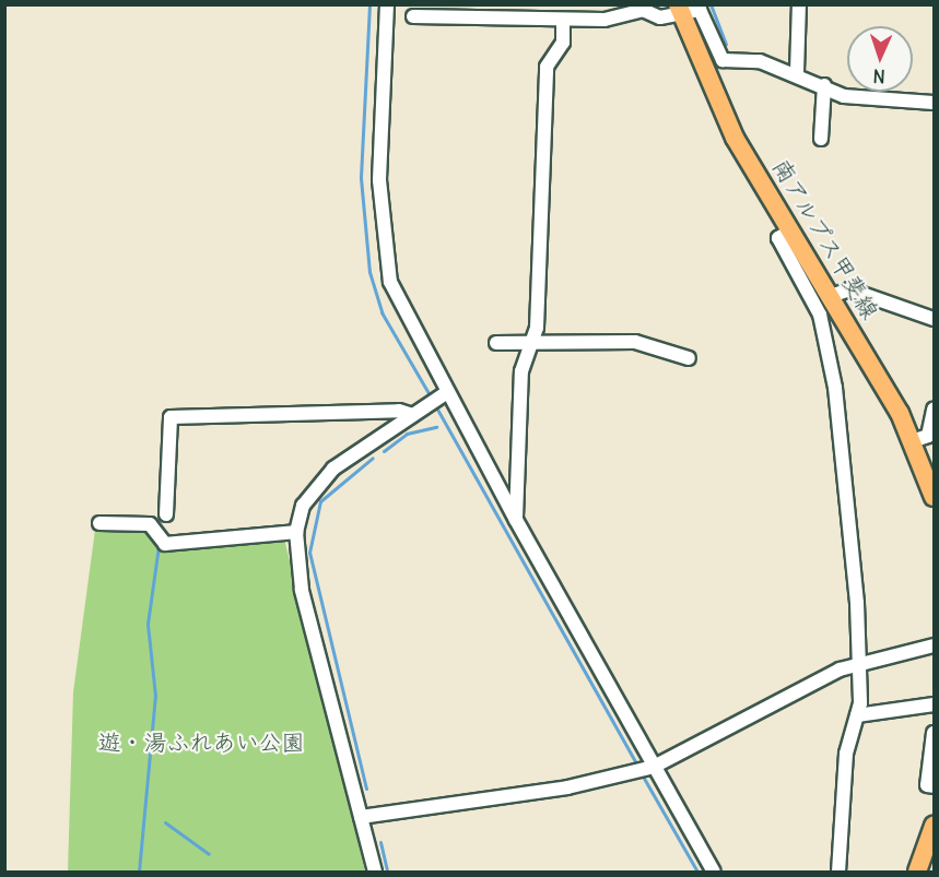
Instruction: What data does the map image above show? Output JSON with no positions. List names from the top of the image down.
{
  "streets": {
    "main road": ["南アルプス甲斐線"]
  },
  "parks": ["遊・湯ふれあい公園"],
  "north": "bottom"
}
